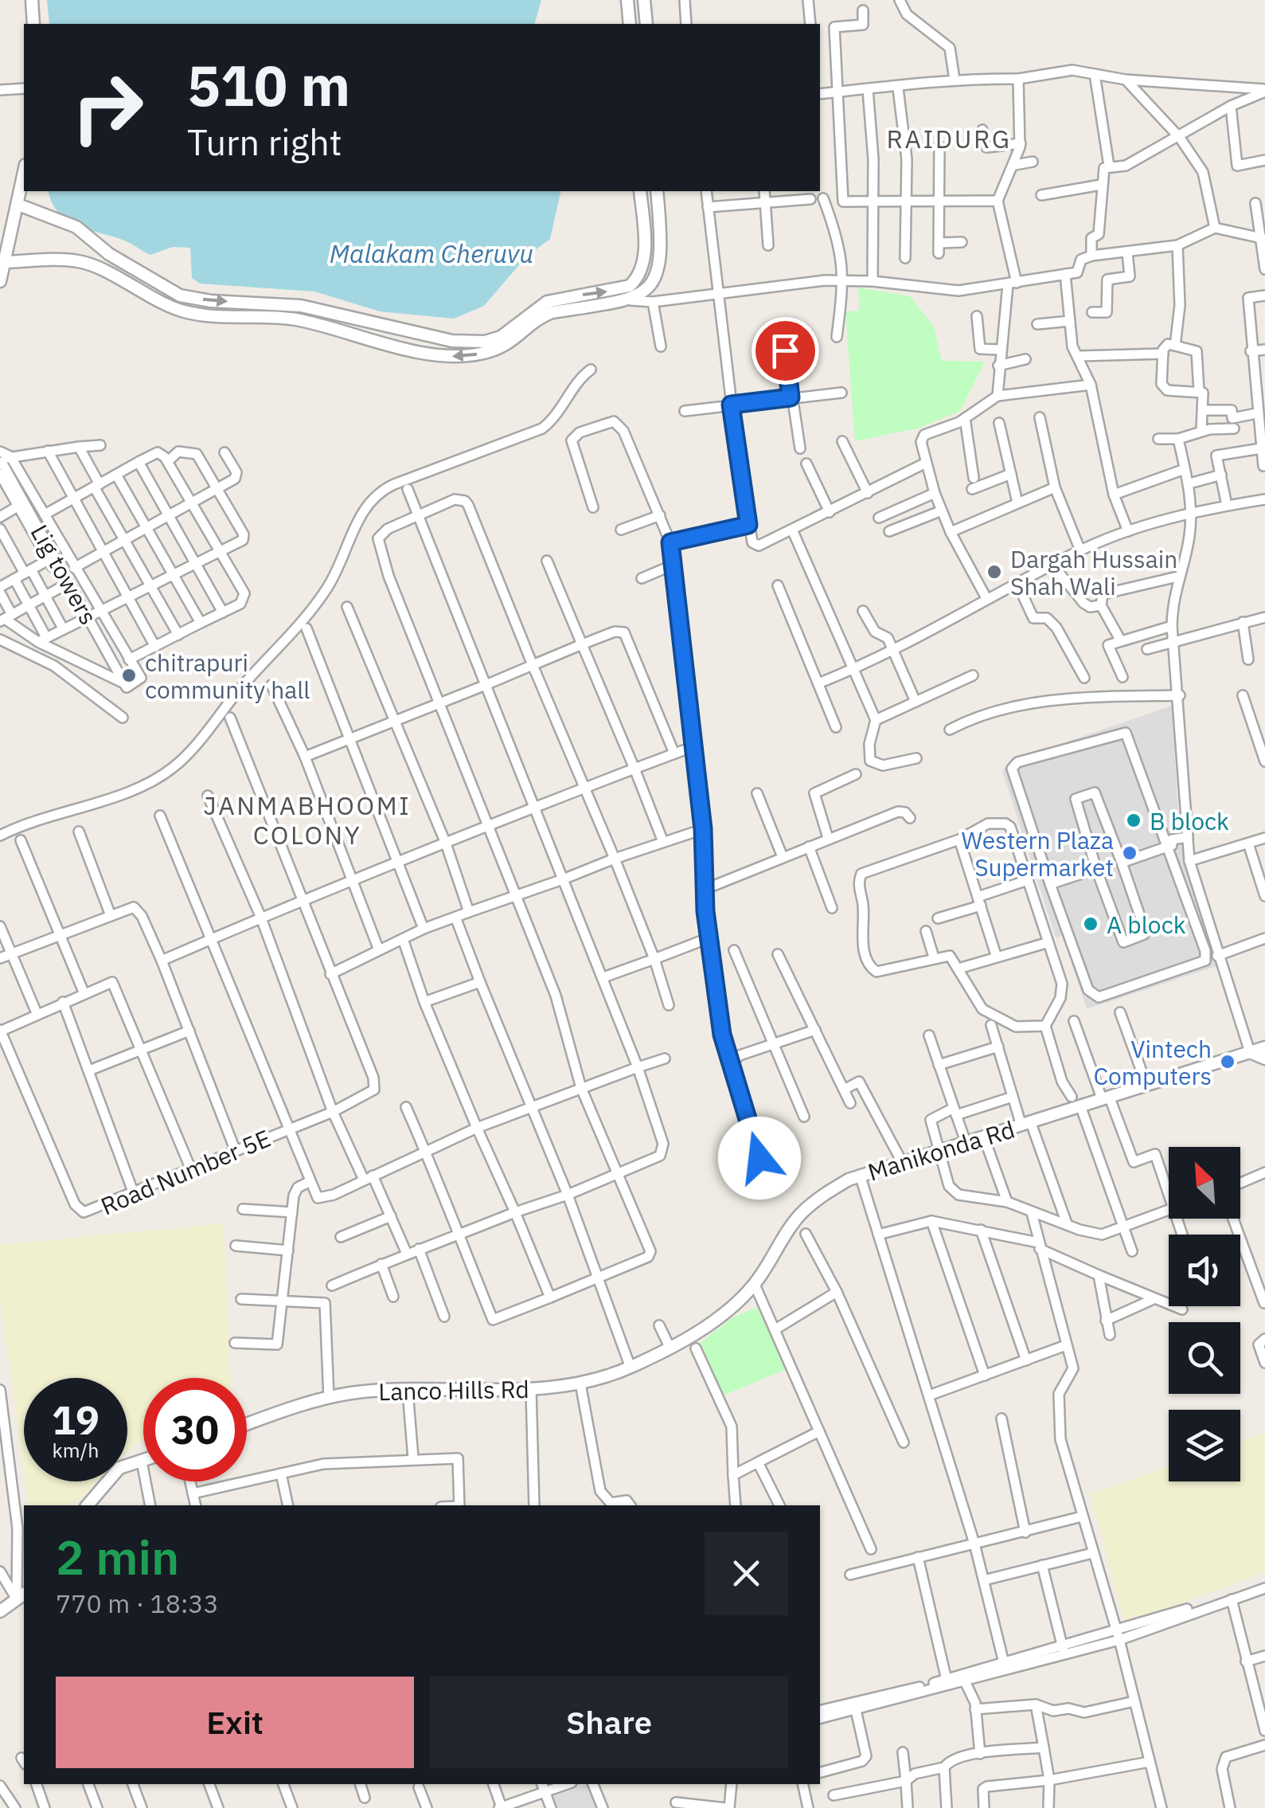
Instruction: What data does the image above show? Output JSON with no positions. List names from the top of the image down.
{
  "streets": {
    "street": [
      "Lig towers",
      "Manikonda Rd",
      "Road Number 5E",
      "Lanco Hills Rd"
    ]
  },
  "crossings": [
    ["Manikonda Rd", "Lanco Hills Rd"]
  ],
  "districts": ["RAIDURG", "JANMABHOOMI COLONY"],
  "water": ["Malakam Cheruvu"],
  "places": [
    "Dargah Hussain Shah Wali",
    "chitrapuri community hall",
    "B block",
    "Western Plaza Supermarket",
    "A block",
    "Vintech Computers"
  ],
  "north": "top left",
  "page": {
    "turn": ["510 m", "Turn right"],
    "speed": "19 km/h",
    "limit": "30",
    "heading": ["2 min", "770 m · 18:33"],
    "buttons": ["Exit", "Share"]
  }
}
